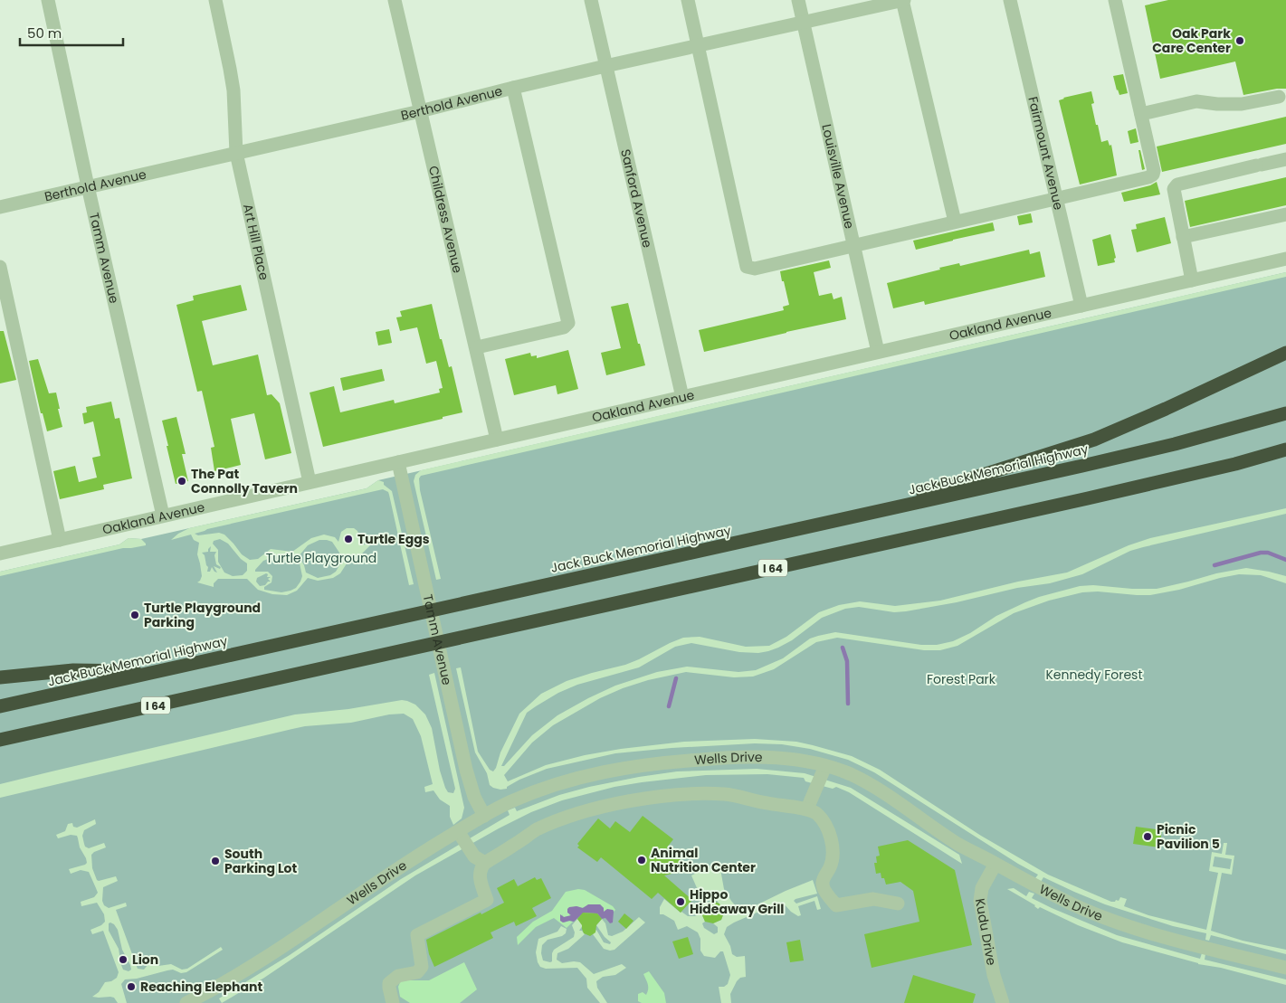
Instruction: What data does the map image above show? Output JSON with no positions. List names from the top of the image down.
{
  "streets": {
    "highway": ["Jack Buck Memorial Highway", "I 64"],
    "street": [
      "Berthold Avenue",
      "Fairmount Avenue",
      "Louisville Avenue",
      "Sanford Avenue",
      "Childress Avenue",
      "Art Hill Place",
      "Tamm Avenue",
      "Oakland Avenue",
      "Wells Drive",
      "Kudu Drive"
    ]
  },
  "crossings": [
    ["Berthold Avenue", "Louisville Avenue"],
    ["Berthold Avenue", "Sanford Avenue"],
    ["Berthold Avenue", "Childress Avenue"],
    ["Berthold Avenue", "Art Hill Place"],
    ["Berthold Avenue", "Tamm Avenue"],
    ["Fairmount Avenue", "Oakland Avenue"],
    ["Louisville Avenue", "Oakland Avenue"],
    ["Sanford Avenue", "Oakland Avenue"],
    ["Childress Avenue", "Oakland Avenue"],
    ["Art Hill Place", "Oakland Avenue"],
    ["Tamm Avenue", "Oakland Avenue"],
    ["Tamm Avenue", "Wells Drive"],
    ["Wells Drive", "Kudu Drive"]
  ],
  "parks": ["Turtle Playground", "Kennedy Forest", "Forest Park"],
  "places": [
    "Oak Park Care Center",
    "The Pat Connolly Tavern",
    "Turtle Eggs",
    "Turtle Playground Parking",
    "Picnic Pavilion 5",
    "Animal Nutrition Center",
    "South Parking Lot",
    "Hippo Hideaway Grill",
    "Lion",
    "Reaching Elephant"
  ],
  "scale_bar": "50 m"
}
